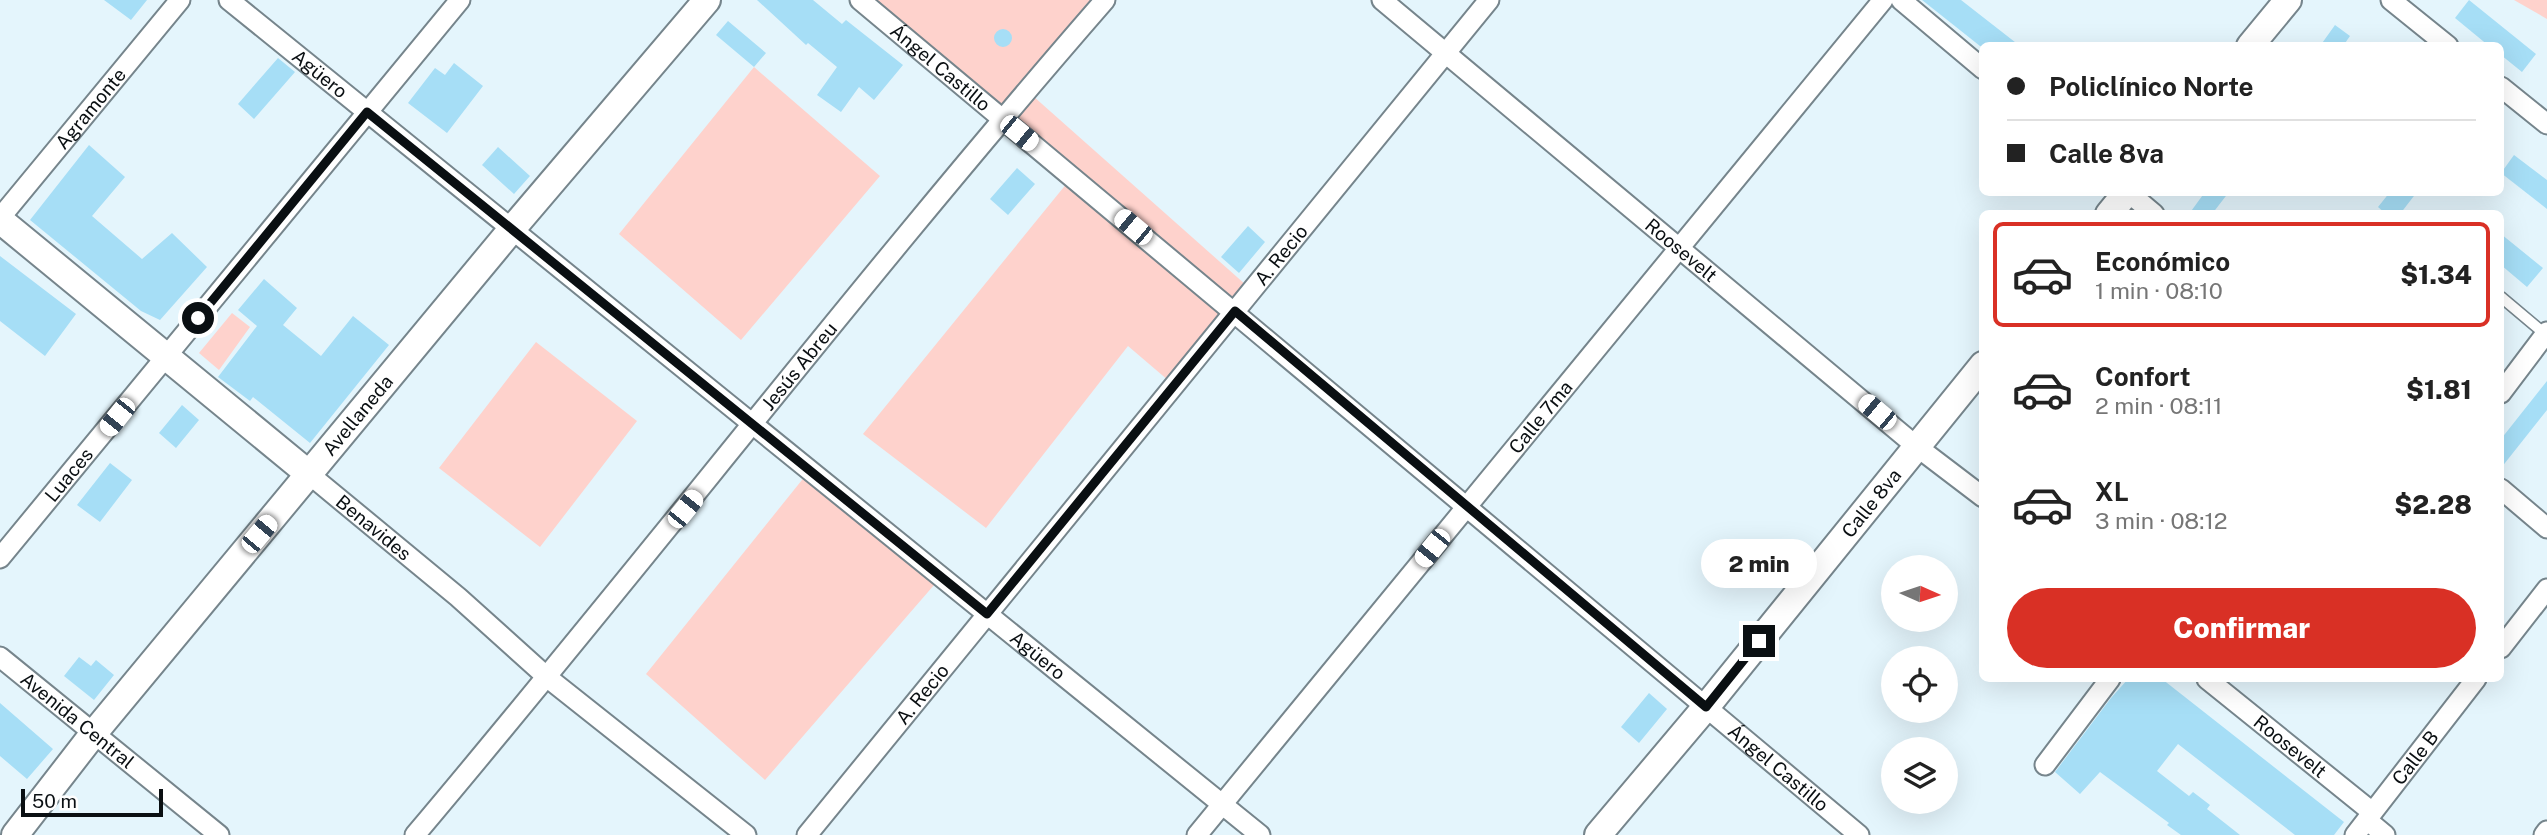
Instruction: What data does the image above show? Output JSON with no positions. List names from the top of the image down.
{
  "streets": {
    "street": [
      "Ángel Castillo",
      "Agüero",
      "Agramonte",
      "Roosevelt",
      "A. Recio",
      "Jesús Abreu",
      "Avellaneda",
      "Calle 7ma",
      "Luaces",
      "Calle 8va",
      "Benavides",
      "Avenida Central",
      "Calle B"
    ]
  },
  "crossings": [
    ["Ángel Castillo", "A. Recio"],
    ["Ángel Castillo", "Jesús Abreu"],
    ["Ángel Castillo", "Calle 7ma"],
    ["Ángel Castillo", "Calle 8va"],
    ["Agüero", "A. Recio"],
    ["Agüero", "Jesús Abreu"],
    ["Agüero", "Avellaneda"],
    ["Agüero", "Calle 7ma"],
    ["Agüero", "Luaces"],
    ["Agramonte", "Benavides"],
    ["Roosevelt", "A. Recio"],
    ["Roosevelt", "Calle 7ma"],
    ["Roosevelt", "Calle 8va"],
    ["Roosevelt", "Calle B"],
    ["Jesús Abreu", "Benavides"],
    ["Avellaneda", "Benavides"],
    ["Avellaneda", "Avenida Central"],
    ["Luaces", "Benavides"]
  ],
  "scale_bar": "50 m",
  "north": "right",
  "page": {
    "banner": ["Policlínico Norte", "Calle 8va"],
    "list": [
      {
        "name": "Económico",
        "note": "1 min · 08:10",
        "value": "$1.34"
      },
      {
        "name": "Confort",
        "note": "2 min · 08:11",
        "value": "$1.81"
      },
      {
        "name": "XL",
        "note": "3 min · 08:12",
        "value": "$2.28"
      }
    ],
    "bubble": "2 min",
    "buttons": "Confirmar",
    "scale": "50 m"
  }
}
